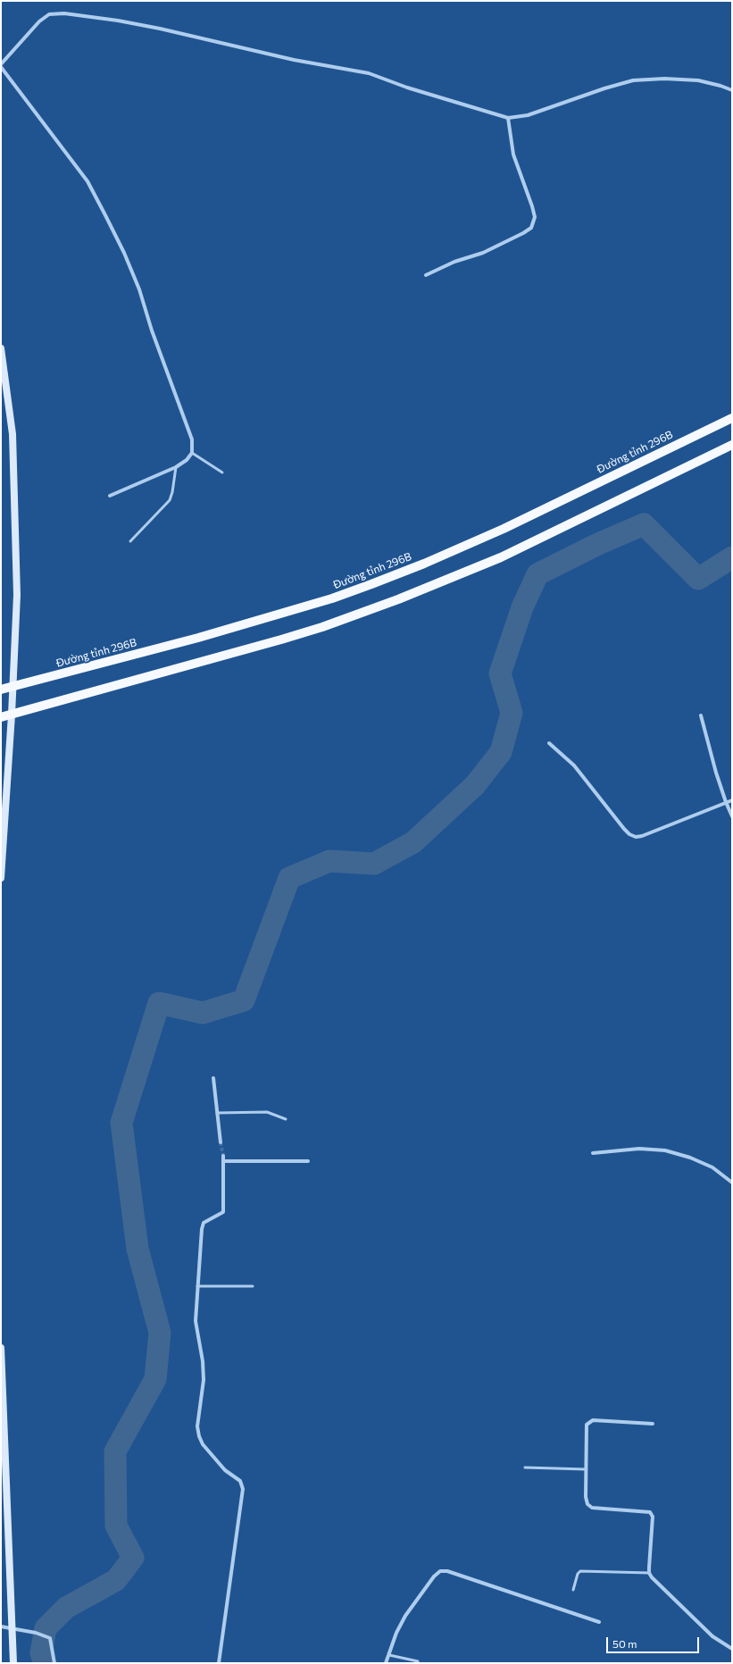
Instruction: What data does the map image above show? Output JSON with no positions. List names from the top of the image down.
{
  "streets": {
    "main road": ["Đường tỉnh 296B"]
  },
  "scale_bar": "50 m"
}
